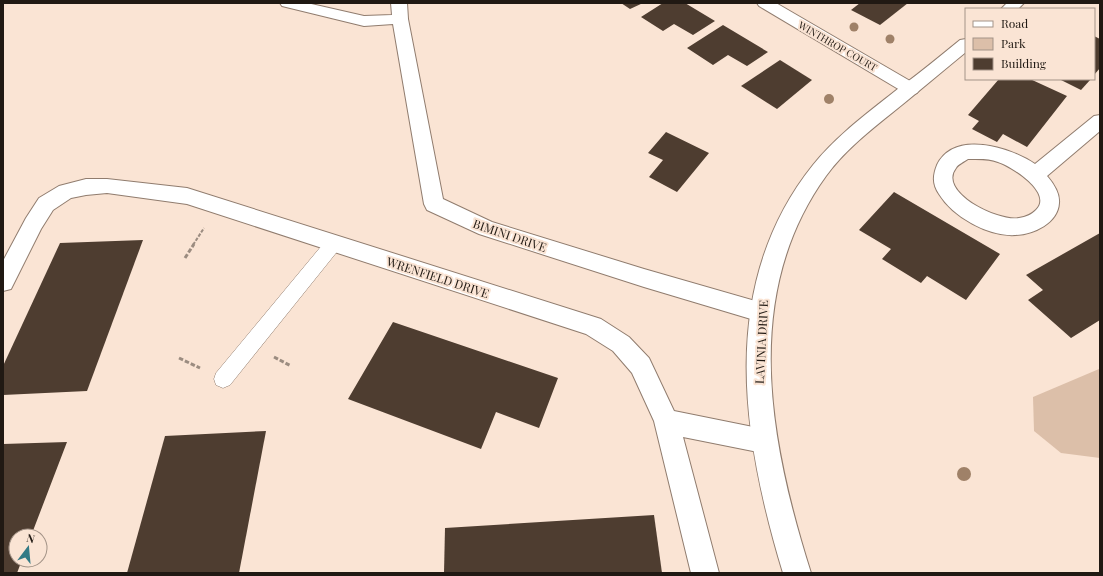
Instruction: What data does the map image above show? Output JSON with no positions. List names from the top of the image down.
{
  "streets": {
    "street": [
      "WINTHROP COURT",
      "BIMINI DRIVE",
      "WRENFIELD DRIVE",
      "LAVINIA DRIVE"
    ]
  },
  "crossings": [
    ["WINTHROP COURT", "LAVINIA DRIVE"],
    ["BIMINI DRIVE", "LAVINIA DRIVE"]
  ],
  "legend": ["Road", "Park", "Building"],
  "north": "top"
}
